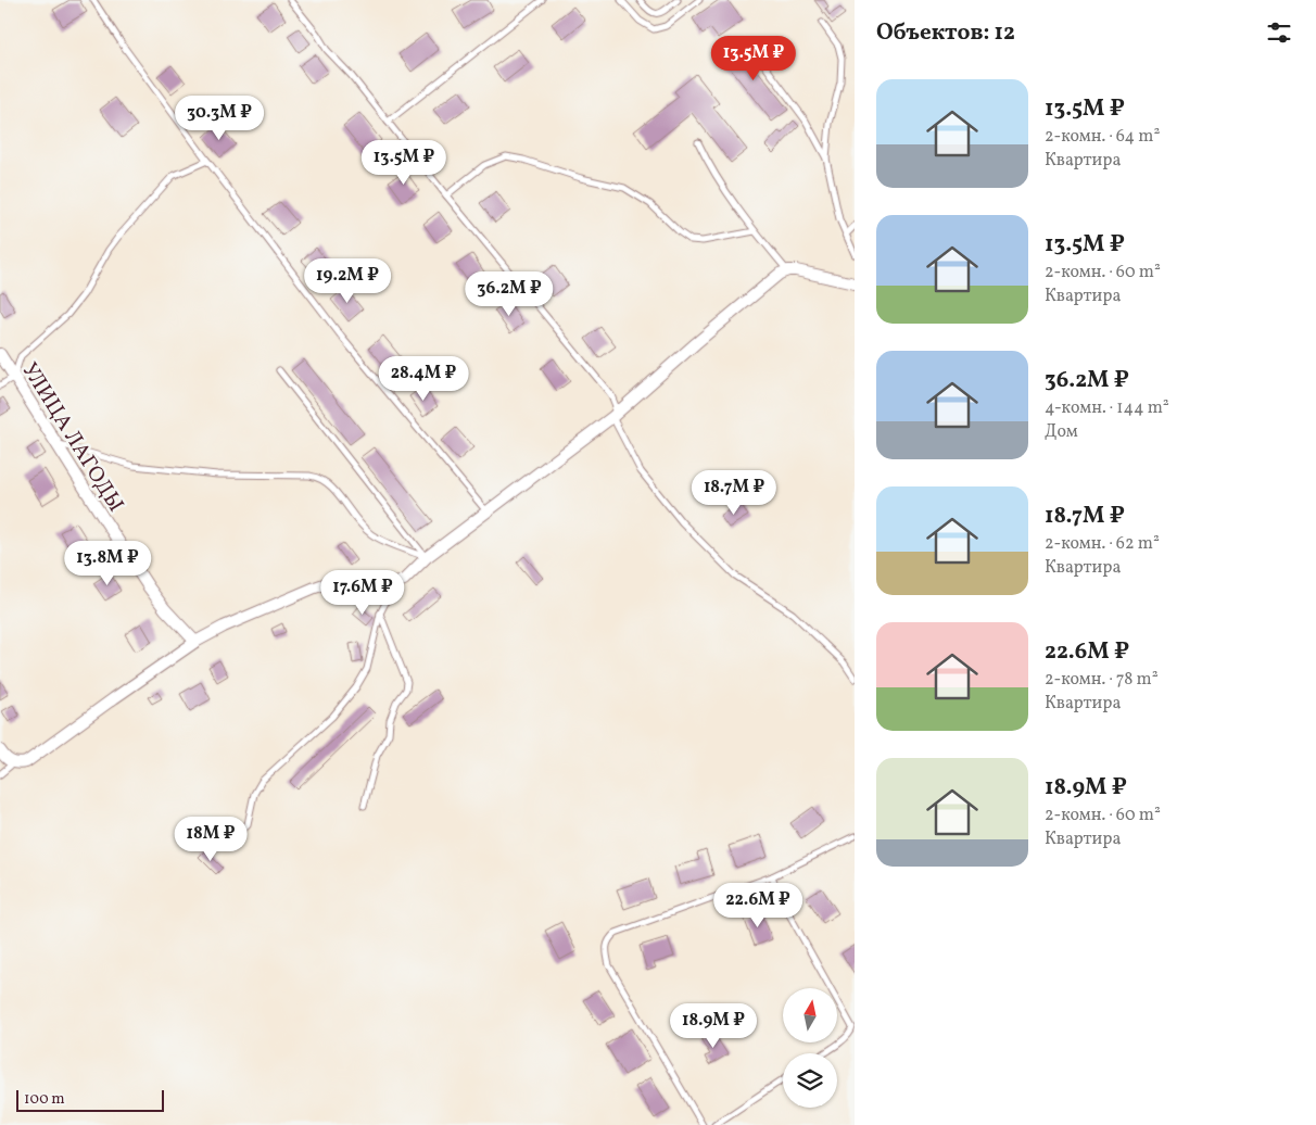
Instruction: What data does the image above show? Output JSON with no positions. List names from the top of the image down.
{
  "streets": {
    "street": ["УЛИЦА ЛАГОДЫ"]
  },
  "scale_bar": "100 m",
  "north": "top",
  "page": {
    "heading": "Объектов: 12",
    "price": [
      "13.5M ₽",
      "30.3M ₽",
      "13.5M ₽",
      "19.2M ₽",
      "36.2M ₽",
      "28.4M ₽",
      "18.7M ₽",
      "13.8M ₽",
      "17.6M ₽",
      "18M ₽",
      "22.6M ₽",
      "18.9M ₽"
    ],
    "list": [
      {
        "name": "13.5M ₽",
        "note": "2-комн. · 64 m² · Квартира"
      },
      {
        "name": "13.5M ₽",
        "note": "2-комн. · 60 m² · Квартира"
      },
      {
        "name": "36.2M ₽",
        "note": "4-комн. · 144 m² · Дом"
      },
      {
        "name": "18.7M ₽",
        "note": "2-комн. · 62 m² · Квартира"
      },
      {
        "name": "22.6M ₽",
        "note": "2-комн. · 78 m² · Квартира"
      },
      {
        "name": "18.9M ₽",
        "note": "2-комн. · 60 m² · Квартира"
      }
    ],
    "scale": "100 m"
  }
}
